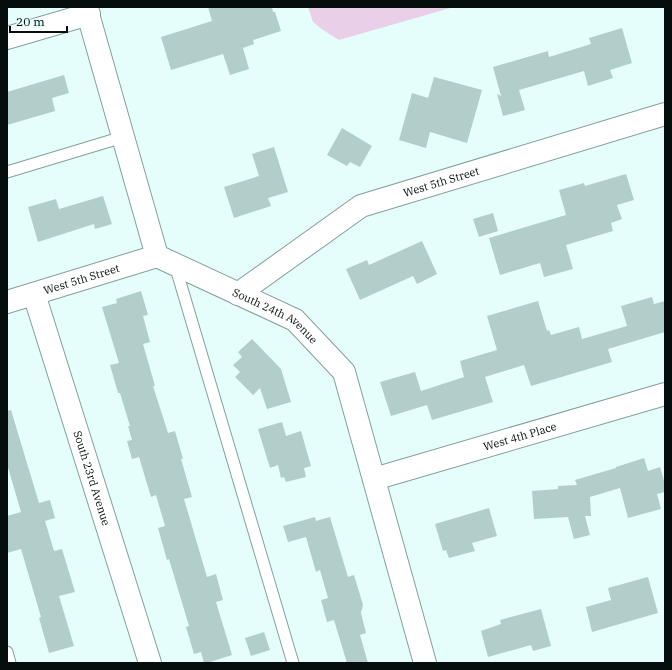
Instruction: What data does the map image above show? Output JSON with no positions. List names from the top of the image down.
{
  "streets": {
    "street": [
      "West 5th Street",
      "South 24th Avenue",
      "West 4th Place",
      "South 23rd Avenue"
    ]
  },
  "crossings": [
    ["West 5th Street", "South 24th Avenue"],
    ["West 5th Street", "South 23rd Avenue"],
    ["South 24th Avenue", "West 4th Place"]
  ],
  "scale_bar": "20 m"
}
